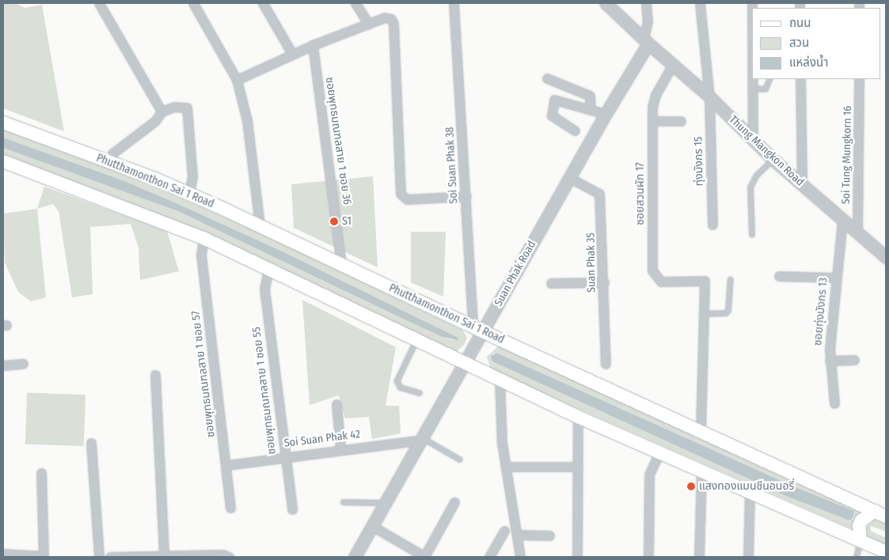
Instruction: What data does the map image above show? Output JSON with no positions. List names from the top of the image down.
{
  "streets": {
    "main road": ["Phutthamonthon Sai 1 Road"],
    "street": [
      "ซอยพุทธมณฑลสาย 1 ซอย 36",
      "Thung Mangkon Road",
      "Soi Tung Mungkorn 16",
      "ทุ่งมังกร 15",
      "Soi Suan Phak 38",
      "ซอยสวนผัก 17",
      "Suan Phak 35",
      "Suan Phak Road",
      "ซอยทุ่งมังกร 13",
      "ซอยพุทธมณฑลสาย 1 ซอย 57",
      "ซอยพุทธมณฑลสาย 1 ซอย 55",
      "Soi Suan Phak 42"
    ]
  },
  "crossings": [
    ["ซอยพุทธมณฑลสาย 1 ซอย 36", "Phutthamonthon Sai 1 Road"],
    ["Thung Mangkon Road", "Soi Tung Mungkorn 16"],
    ["Thung Mangkon Road", "ทุ่งมังกร 15"],
    ["Thung Mangkon Road", "ซอยสวนผัก 17"],
    ["Thung Mangkon Road", "Suan Phak Road"],
    ["Thung Mangkon Road", "ซอยทุ่งมังกร 13"],
    ["Soi Suan Phak 38", "Phutthamonthon Sai 1 Road"],
    ["Soi Suan Phak 38", "Suan Phak Road"],
    ["Phutthamonthon Sai 1 Road", "Suan Phak Road"],
    ["Suan Phak 35", "Suan Phak Road"],
    ["Suan Phak Road", "Soi Suan Phak 42"],
    ["ซอยพุทธมณฑลสาย 1 ซอย 57", "Soi Suan Phak 42"],
    ["ซอยพุทธมณฑลสาย 1 ซอย 55", "Soi Suan Phak 42"]
  ],
  "places": ["S1", "แสงทองแมนชีนอนอรี่"],
  "legend": ["ถนน", "สวน", "แหล่งน้ำ"]
}
